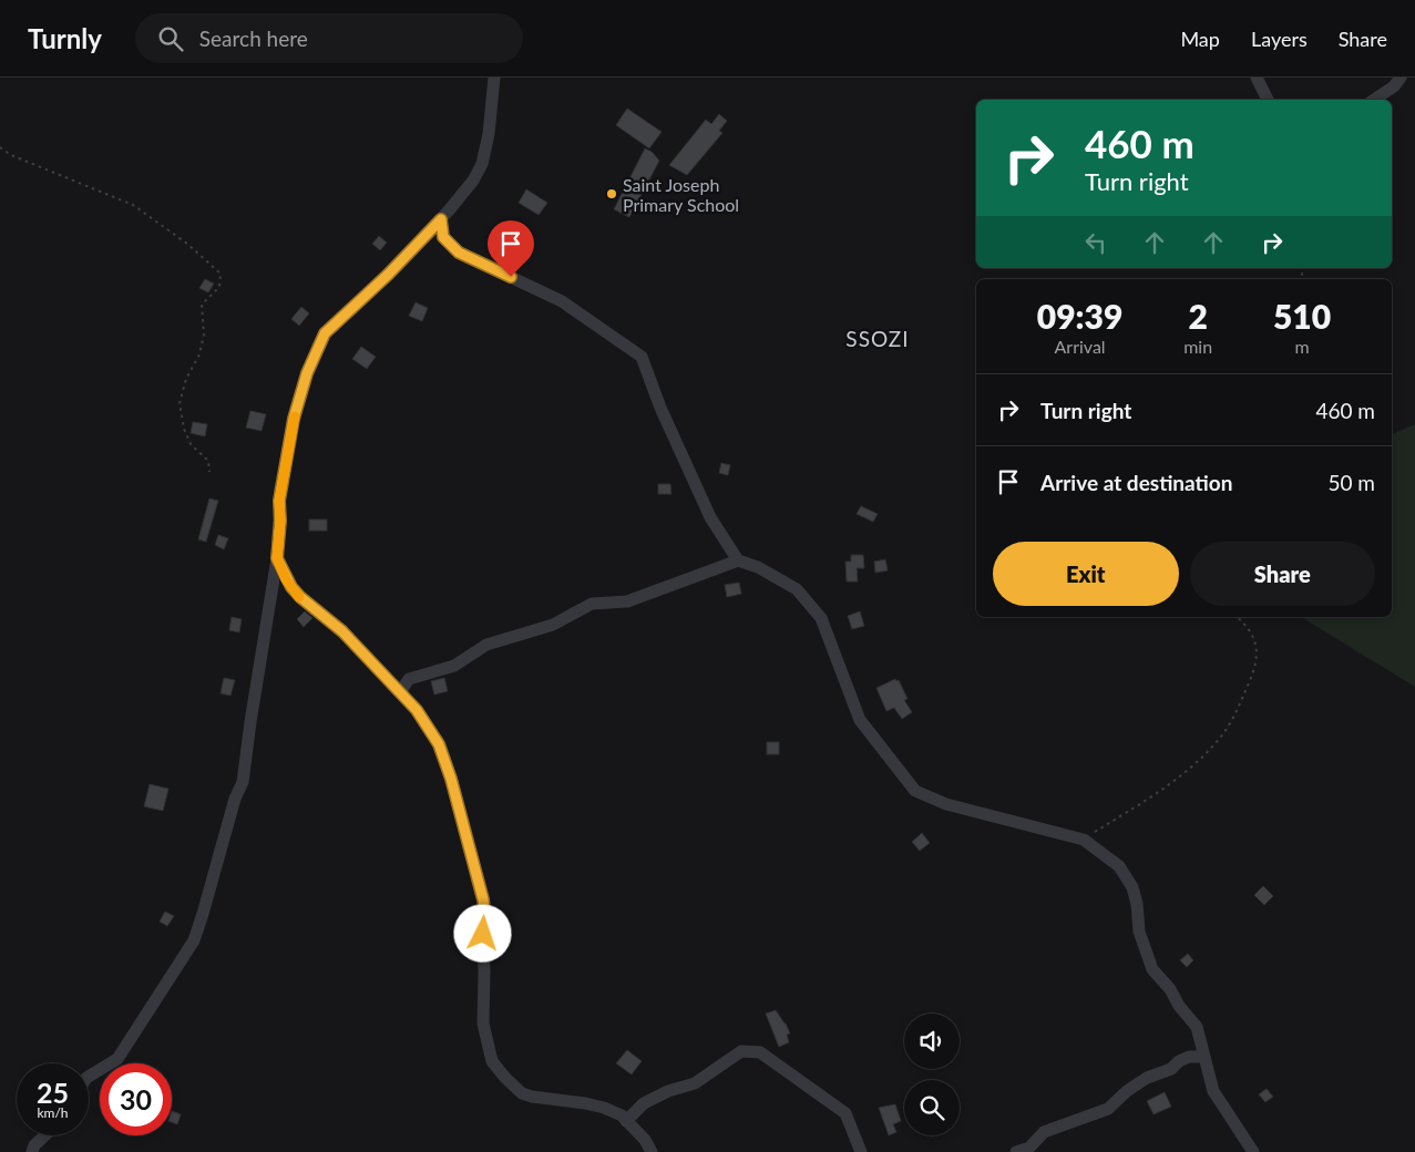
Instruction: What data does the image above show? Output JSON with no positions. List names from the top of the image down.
{
  "districts": ["SSOZI"],
  "places": ["Saint Joseph Primary School"],
  "page": {
    "header": "Turnly",
    "search": "Search here",
    "nav": ["Map", "Layers", "Share"],
    "turn": ["460 m", "Turn right"],
    "eta": [
      "09:39",
      "Arrival",
      "2",
      "min",
      "510",
      "m"
    ],
    "list": [
      {
        "name": "Turn right",
        "value": "460 m"
      },
      {
        "name": "Arrive at destination",
        "value": "50 m"
      }
    ],
    "buttons": ["Exit", "Share"],
    "speed": "25 km/h",
    "limit": "30"
  }
}
